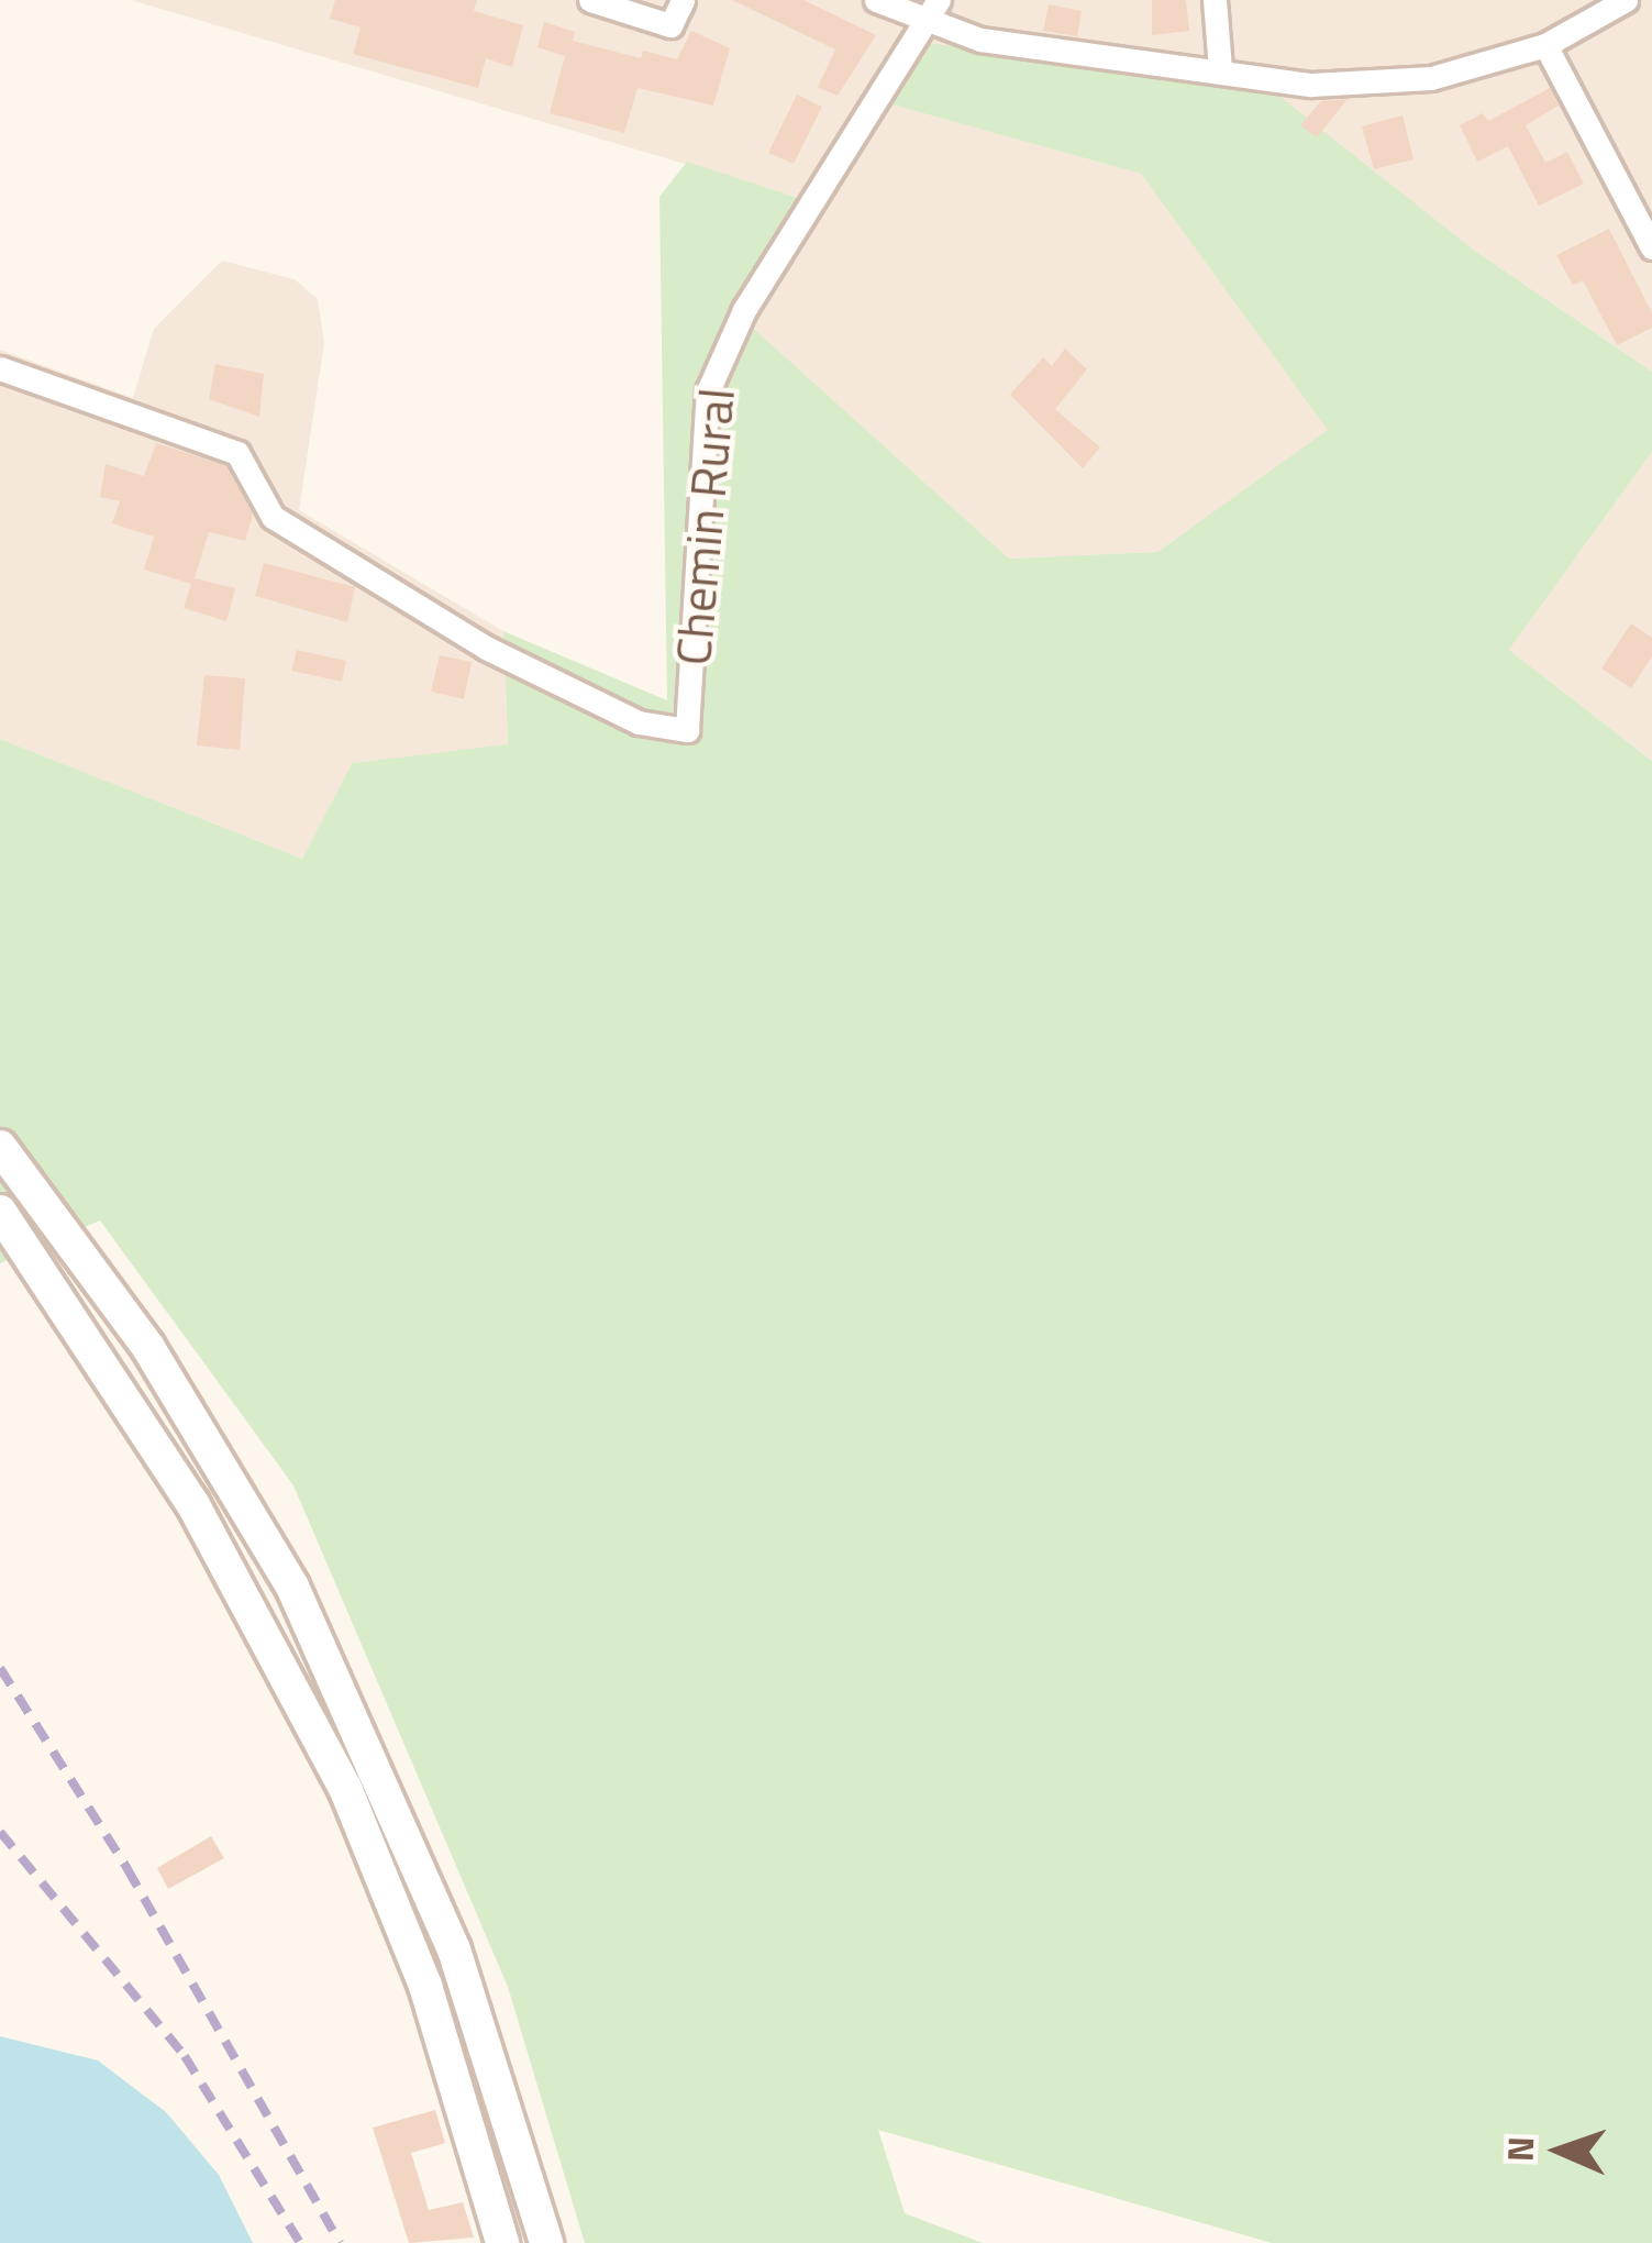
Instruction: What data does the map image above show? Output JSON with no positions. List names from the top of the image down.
{
  "streets": {
    "street": ["Chemin Rural"]
  },
  "north": "left"
}
